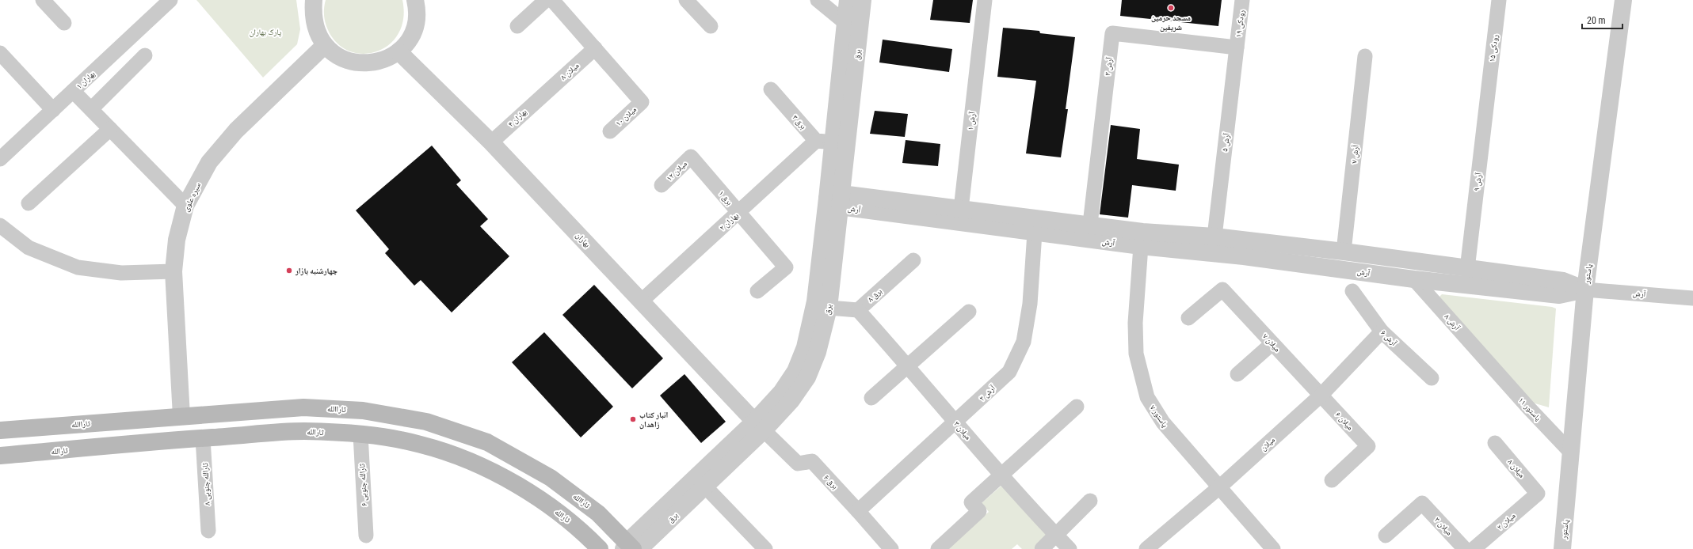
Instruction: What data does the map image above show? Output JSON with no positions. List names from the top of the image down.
{
  "streets": {
    "main road": ["ثاراالله", "ثارالله"],
    "street": [
      "رودکی ۱۹",
      "رودکی ۱۵",
      "برق",
      "آرش ۳",
      "میلان ۸",
      "بهاران ۱",
      "میلان ۱۰",
      "بهاران ۴",
      "آرش ۱",
      "برق ۳",
      "آرش ۵",
      "آرش ۷",
      "میلان ۱۲",
      "آرش ۹",
      "سیره علوی",
      "برق ۱",
      "آرش",
      "بهاران ۲",
      "بهاران",
      "پاستور",
      "برق ۸",
      "آرش ۸",
      "آرش ۶",
      "میلان ۷",
      "آرش ۲",
      "پاستور ۱۱",
      "پاستور ۷",
      "میلان ۶",
      "میلان ۳",
      "میلان",
      "برق ۶",
      "ثارالله جنوبی ۸",
      "ثارالله جنوبی ۶",
      "میلان ۲"
    ]
  },
  "crossings": [
    ["رودکی ۱۹", "آرش ۳"],
    ["رودکی ۱۹", "آرش ۵"],
    ["رودکی ۱۵", "آرش ۹"],
    ["برق", "آرش"],
    ["برق", "بهاران"],
    ["برق", "ثاراالله"],
    ["برق", "برق ۶"],
    ["آرش ۳", "آرش ۵"],
    ["آرش ۳", "آرش"],
    ["میلان ۸", "میلان ۱۰"],
    ["میلان ۸", "بهاران ۴"],
    ["میلان ۸", "میلان ۲"],
    ["بهاران ۴", "بهاران"],
    ["آرش ۱", "آرش"],
    ["برق ۳", "بهاران ۲"],
    ["آرش ۵", "آرش"],
    ["آرش ۷", "آرش"],
    ["میلان ۱۲", "برق ۱"],
    ["آرش ۹", "آرش"],
    ["سیره علوی", "ثاراالله"],
    ["برق ۱", "بهاران ۲"],
    ["آرش", "پاستور"],
    ["آرش", "آرش ۸"],
    ["آرش", "آرش ۲"],
    ["آرش", "پاستور ۷"],
    ["بهاران ۲", "بهاران"],
    ["بهاران", "برق ۶"],
    ["پاستور", "پاستور ۱۱"],
    ["برق ۸", "میلان ۳"],
    ["آرش ۸", "پاستور ۱۱"],
    ["آرش ۶", "میلان"],
    ["میلان ۷", "میلان ۶"],
    ["میلان ۷", "میلان"],
    ["آرش ۲", "میلان ۳"],
    ["آرش ۲", "برق ۶"],
    ["پاستور ۷", "میلان"],
    ["میلان ۶", "میلان"],
    ["ثارالله", "ثارالله جنوبی ۸"],
    ["ثارالله", "ثارالله جنوبی ۶"]
  ],
  "parks": ["پارک بهاران"],
  "places": ["مسجد حرمین شریفین", "چهارشنبه بازار", "انبار کتاب زاهدان"],
  "scale_bar": "20 m"
}
